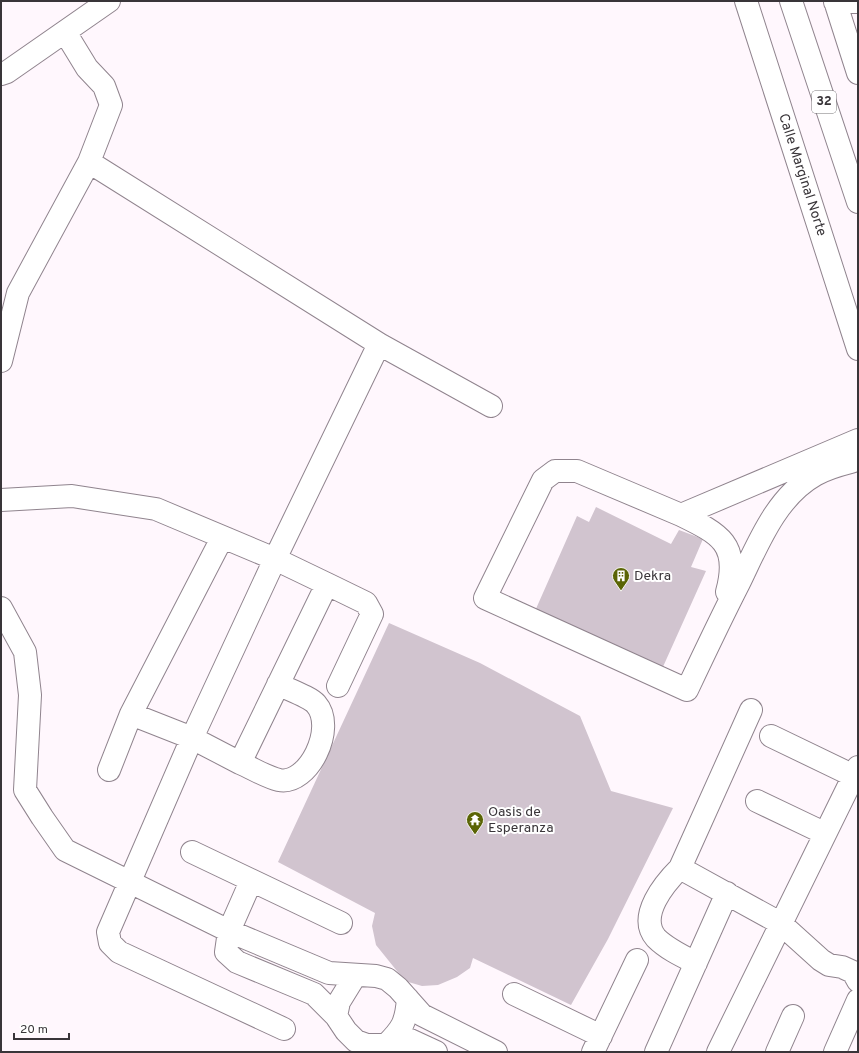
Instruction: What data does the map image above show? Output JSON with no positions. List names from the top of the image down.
{
  "streets": {
    "main road": ["32", "Calle Marginal Norte"]
  },
  "places": {
    "building": ["Dekra"],
    "temple": ["Oasis de Esperanza"]
  },
  "scale_bar": "20 m"
}
